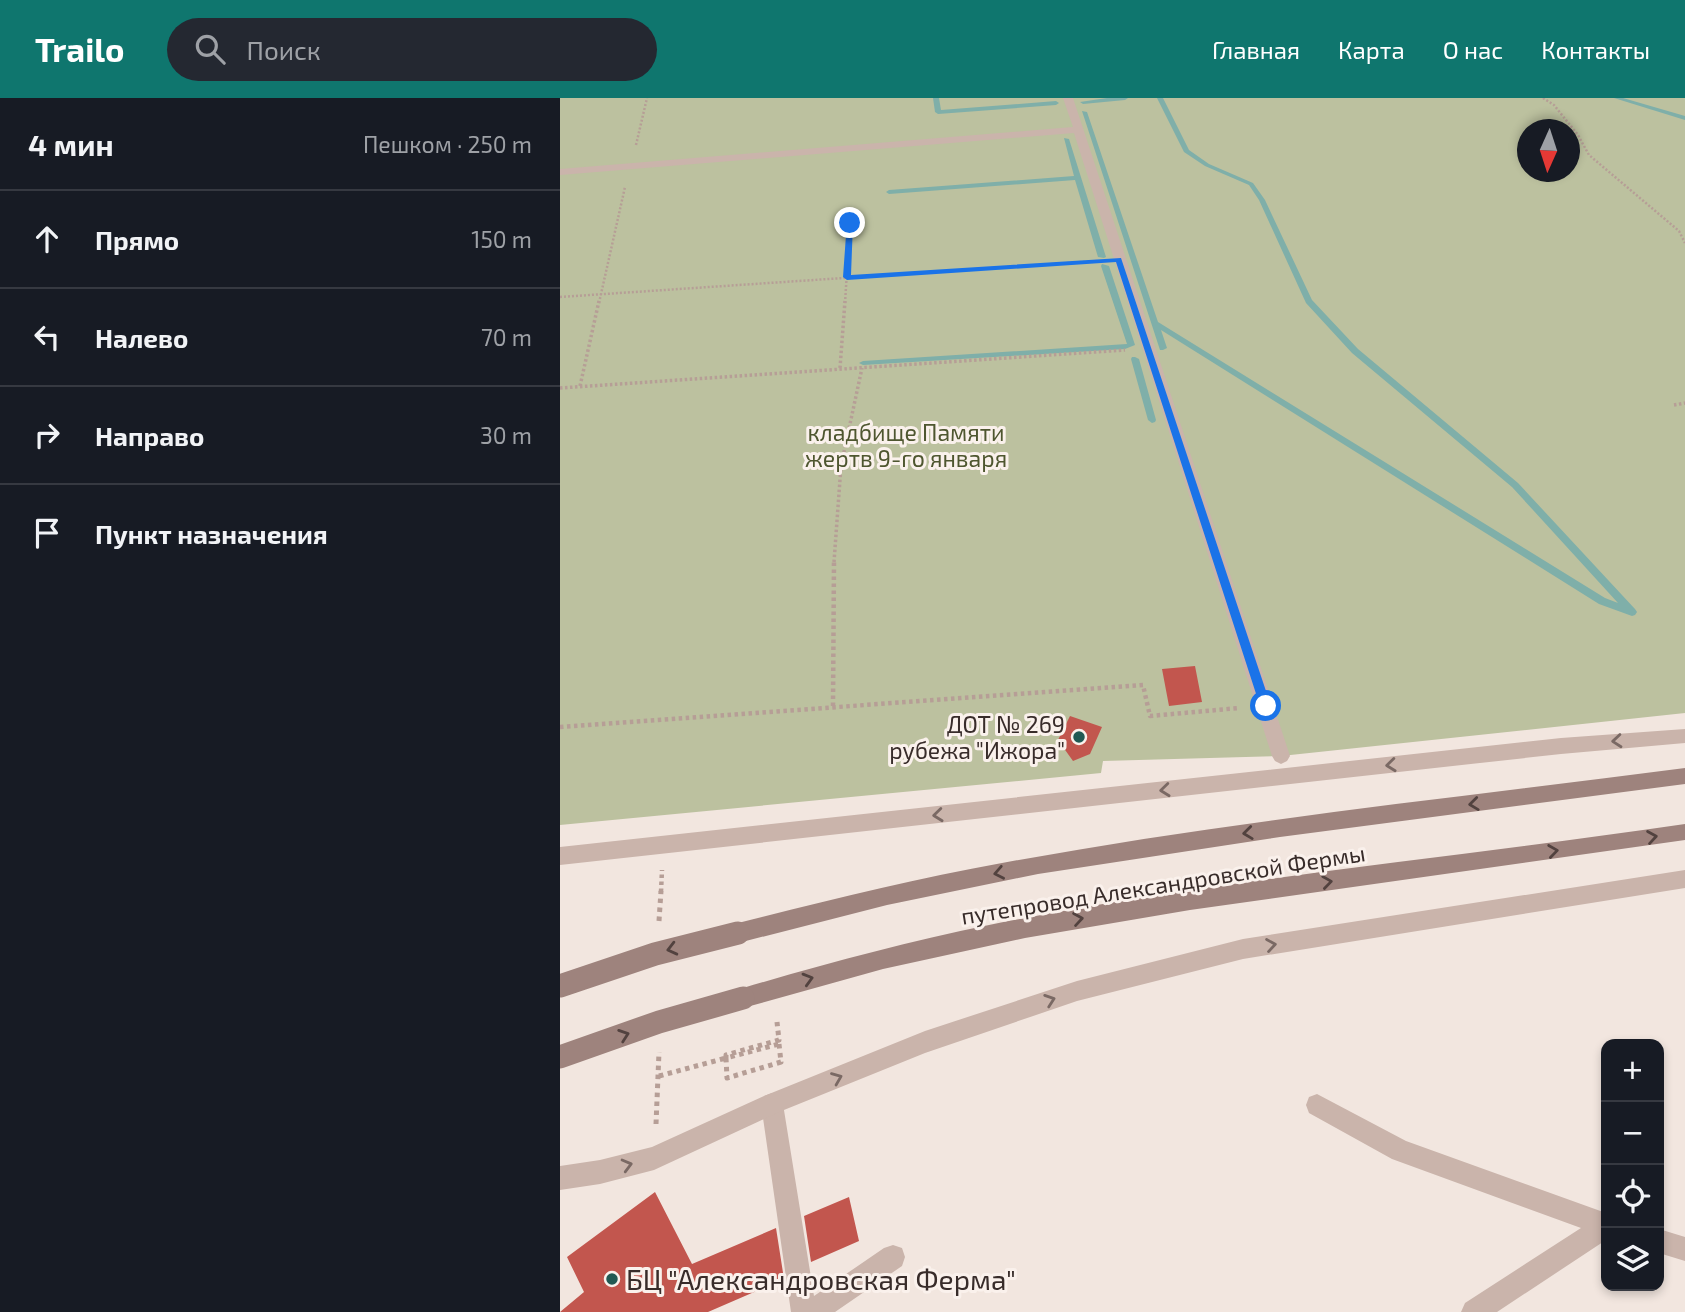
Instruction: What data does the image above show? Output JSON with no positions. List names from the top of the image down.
{
  "streets": {
    "main road": ["путепровод Александровской Фермы"]
  },
  "parks": ["кладбище Памяти жертв 9-го января"],
  "places": ["ДОТ № 269 рубежа \"Ижора\"", "БЦ \"Александровская Ферма\""],
  "north": "bottom",
  "page": {
    "header": "Trailo",
    "search": "Поиск",
    "nav": [
      "Главная",
      "Карта",
      "О нас",
      "Контакты"
    ],
    "heading": ["4 мин", "Пешком · 250 m"],
    "list": [
      ["Прямо", "150 m"],
      ["Налево", "70 m"],
      ["Направо", "30 m"],
      "Пункт назначения"
    ],
    "map_buttons": ["+", "−"]
  }
}
